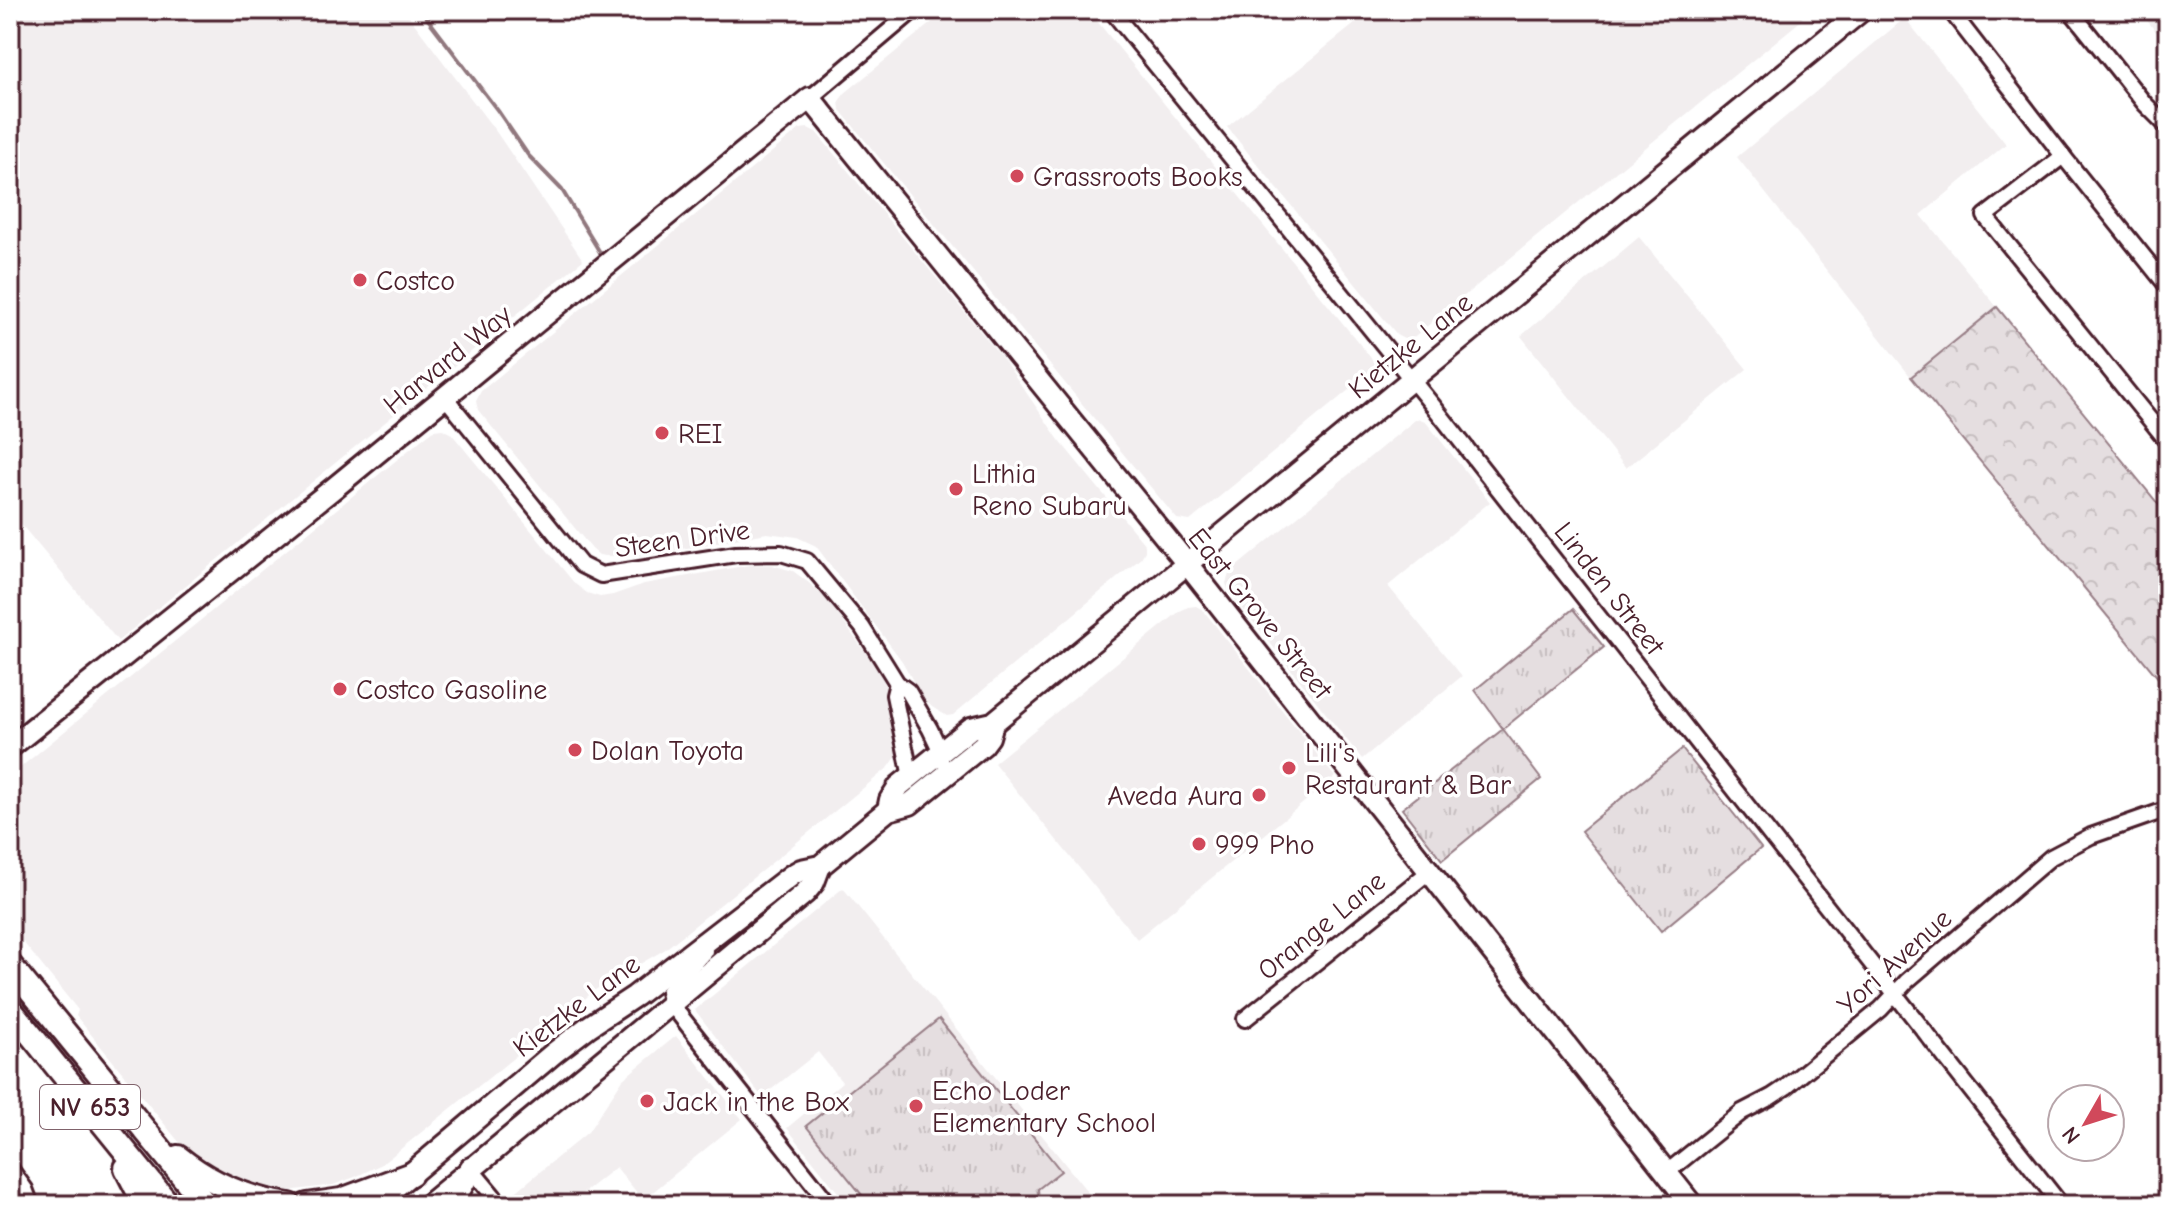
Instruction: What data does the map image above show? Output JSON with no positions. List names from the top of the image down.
{
  "streets": {
    "main road": [
      "Kietzke Lane",
      "Harvard Way",
      "East Grove Street",
      "NV 653"
    ],
    "street": [
      "Steen Drive",
      "Linden Street",
      "Orange Lane",
      "Yori Avenue"
    ]
  },
  "crossings": [
    ["Kietzke Lane", "Steen Drive"],
    ["Kietzke Lane", "Linden Street"],
    ["Kietzke Lane", "East Grove Street"],
    ["Harvard Way", "Steen Drive"],
    ["Harvard Way", "East Grove Street"],
    ["Linden Street", "Yori Avenue"],
    ["East Grove Street", "Orange Lane"],
    ["East Grove Street", "Yori Avenue"]
  ],
  "places": [
    "Grassroots Books",
    "Costco",
    "REI",
    "Lithia Reno Subaru",
    "Costco Gasoline",
    "Dolan Toyota",
    "Lili's Restaurant & Bar",
    "Aveda Aura",
    "999 Pho",
    "Jack in the Box",
    "Echo Loder Elementary School"
  ],
  "north": "bottom left"
}
